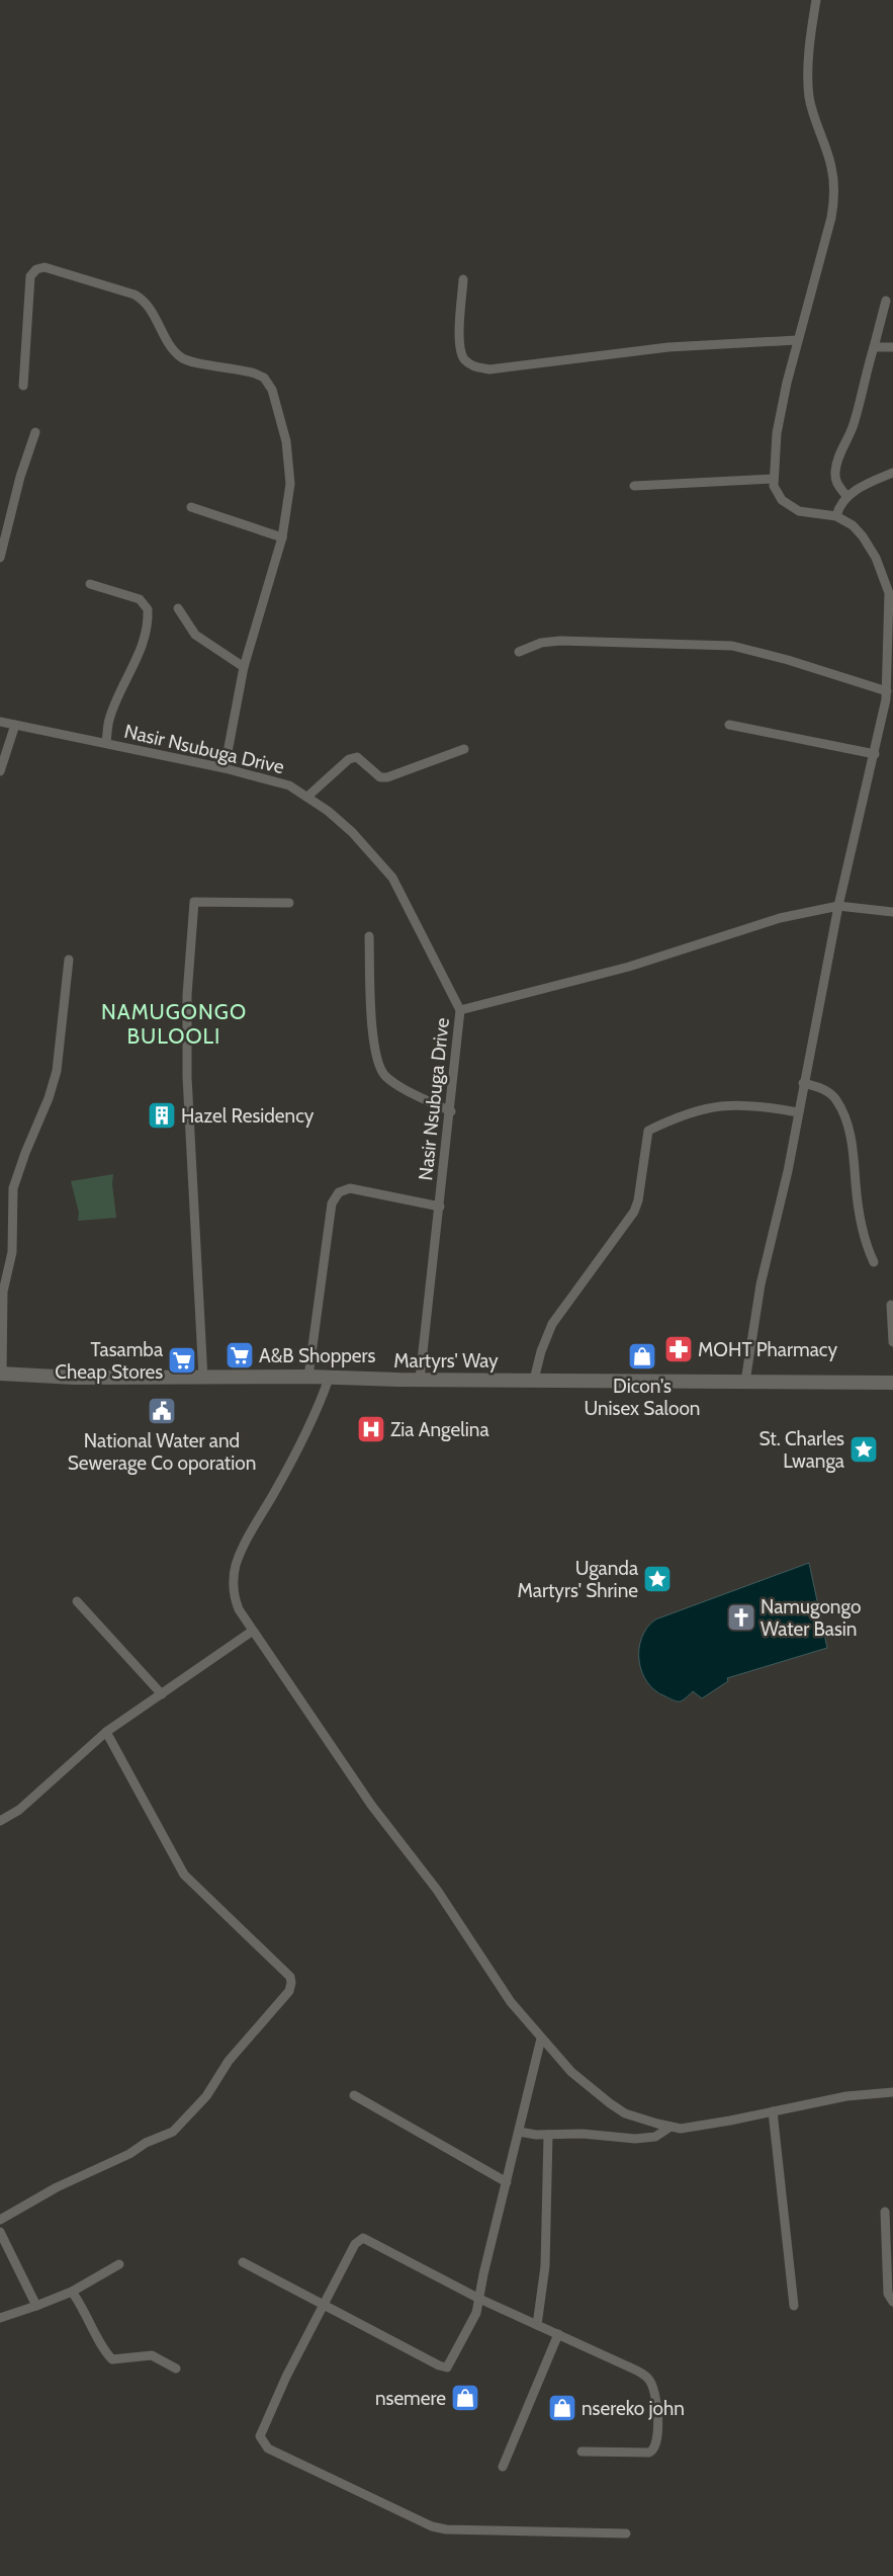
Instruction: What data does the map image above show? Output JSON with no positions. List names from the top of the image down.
{
  "streets": {
    "main road": ["Martyrs' Way"],
    "street": ["Nasir Nsubuga Drive"]
  },
  "crossings": [
    ["Nasir Nsubuga Drive", "Martyrs' Way"]
  ],
  "districts": ["NAMUGONGO BULOOLI"],
  "places": {
    "building": ["Hazel Residency"],
    "pharmacy": ["MOHT Pharmacy"],
    "supermarket": ["A&B Shoppers", "Tasamba Cheap Stores"],
    "shop": ["Dicon's Unisex Saloon", "nsemere", "nsereko john"],
    "public building": ["National Water and Sewerage Co oporation"],
    "hospital": ["Zia Angelina"],
    "place": ["St. Charles Lwanga", "Uganda Martyrs' Shrine"],
    "church": ["Namugongo Water Basin"]
  }
}
